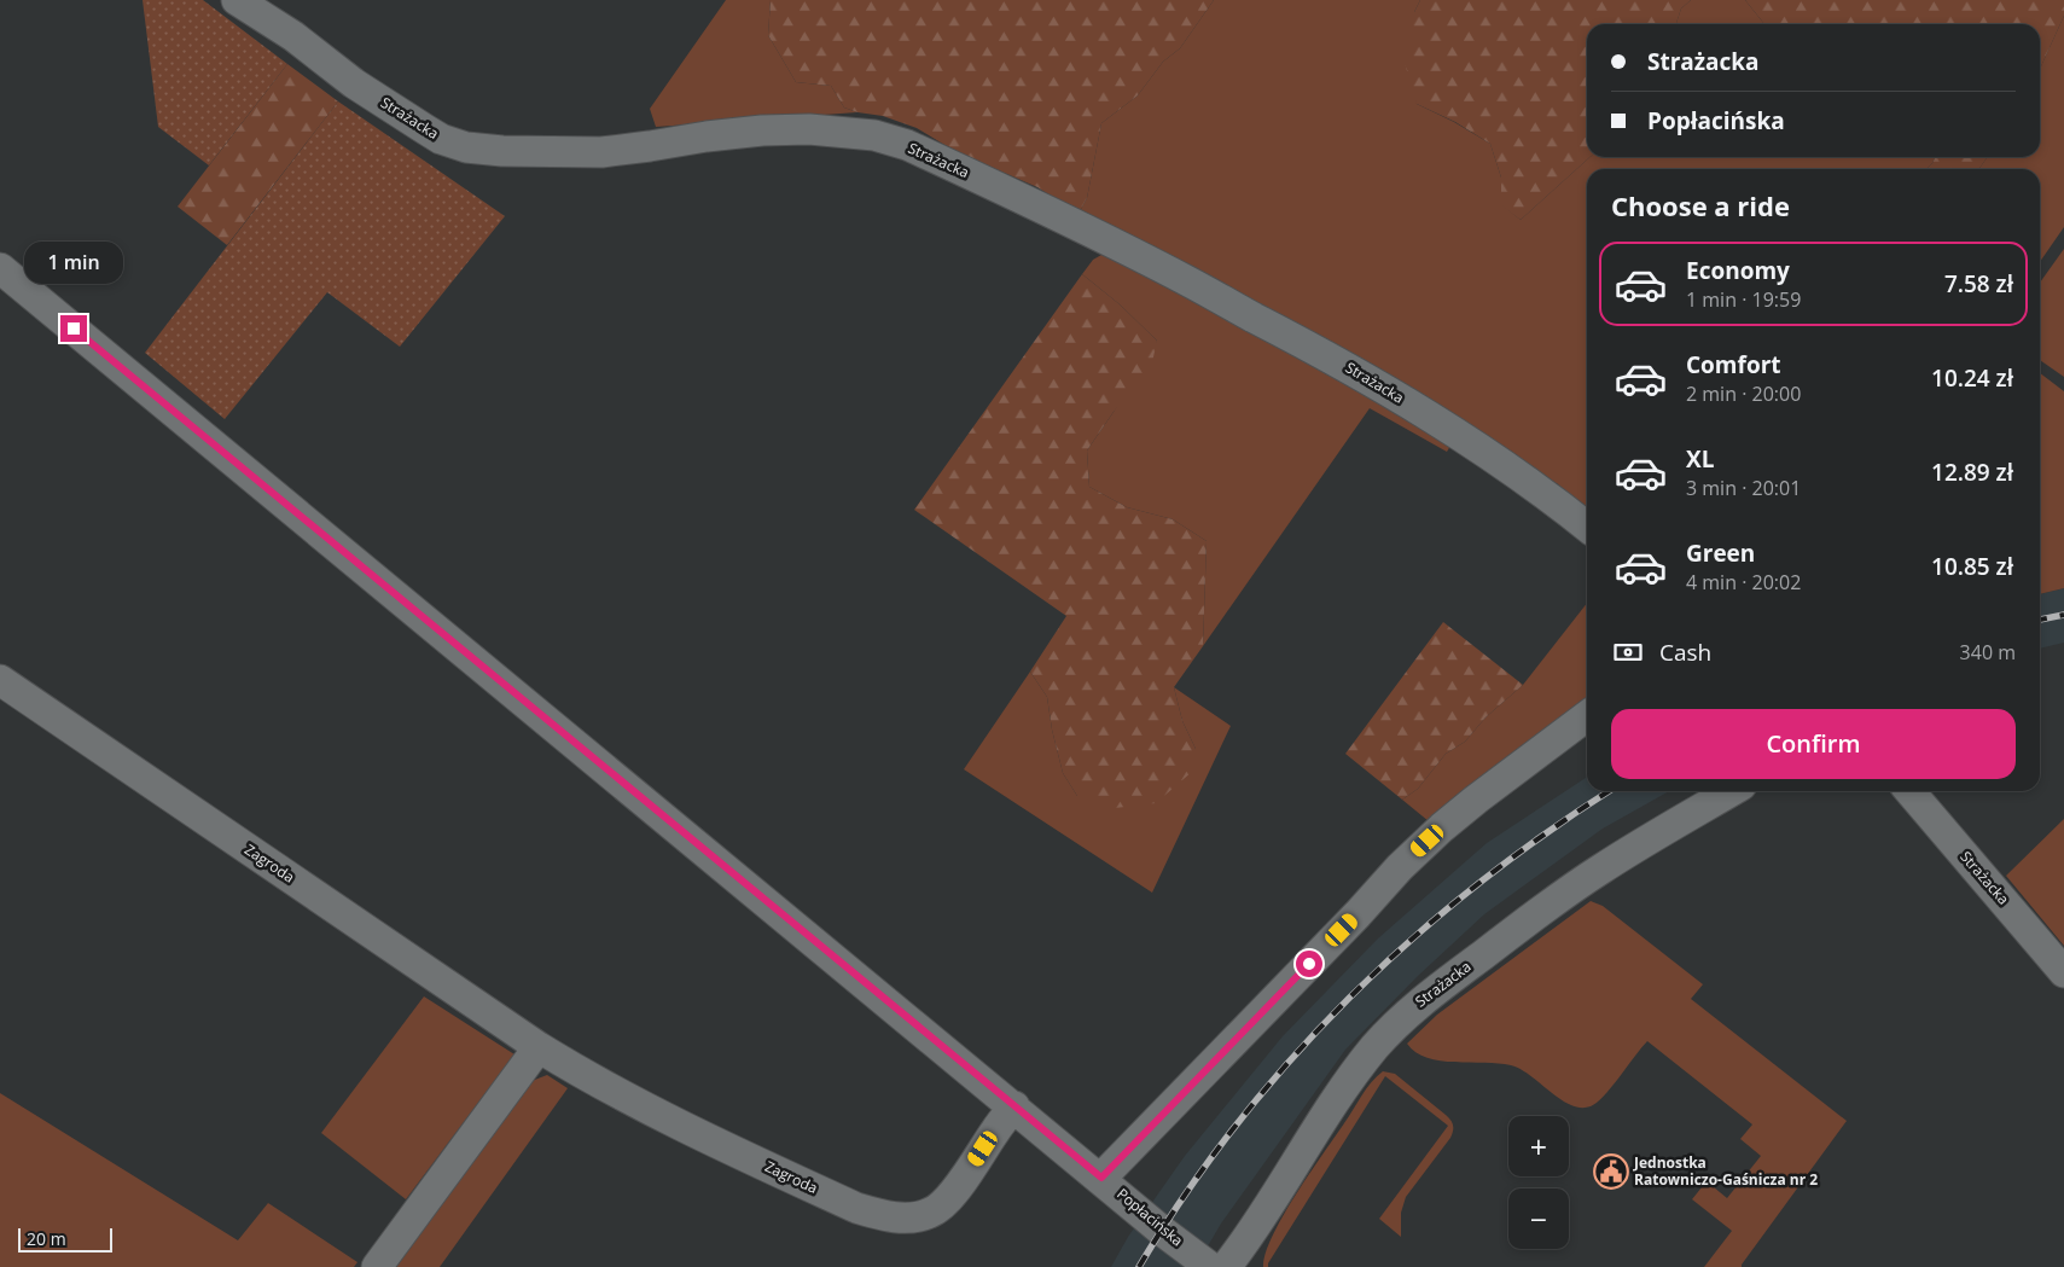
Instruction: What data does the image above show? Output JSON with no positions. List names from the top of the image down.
{
  "streets": {
    "street": ["Strażacka", "Zagroda", "Popłacińska"]
  },
  "crossings": [
    ["Zagroda", "Popłacińska"]
  ],
  "places": {
    "public building": ["Jednostka Ratowniczo-Gaśnicza nr 2"]
  },
  "scale_bar": "20 m",
  "page": {
    "banner": ["Strażacka", "Popłacińska"],
    "heading": "Choose a ride",
    "bubble": "1 min",
    "list": [
      {
        "name": "Economy",
        "note": "1 min · 19:59",
        "value": "7.58 zł"
      },
      {
        "name": "Comfort",
        "note": "2 min · 20:00",
        "value": "10.24 zł"
      },
      {
        "name": "XL",
        "note": "3 min · 20:01",
        "value": "12.89 zł"
      },
      {
        "name": "Green",
        "note": "4 min · 20:02",
        "value": "10.85 zł"
      }
    ],
    "pay": ["Cash", "340 m"],
    "buttons": "Confirm",
    "map_buttons": ["+", "−"],
    "scale": "20 m"
  }
}
